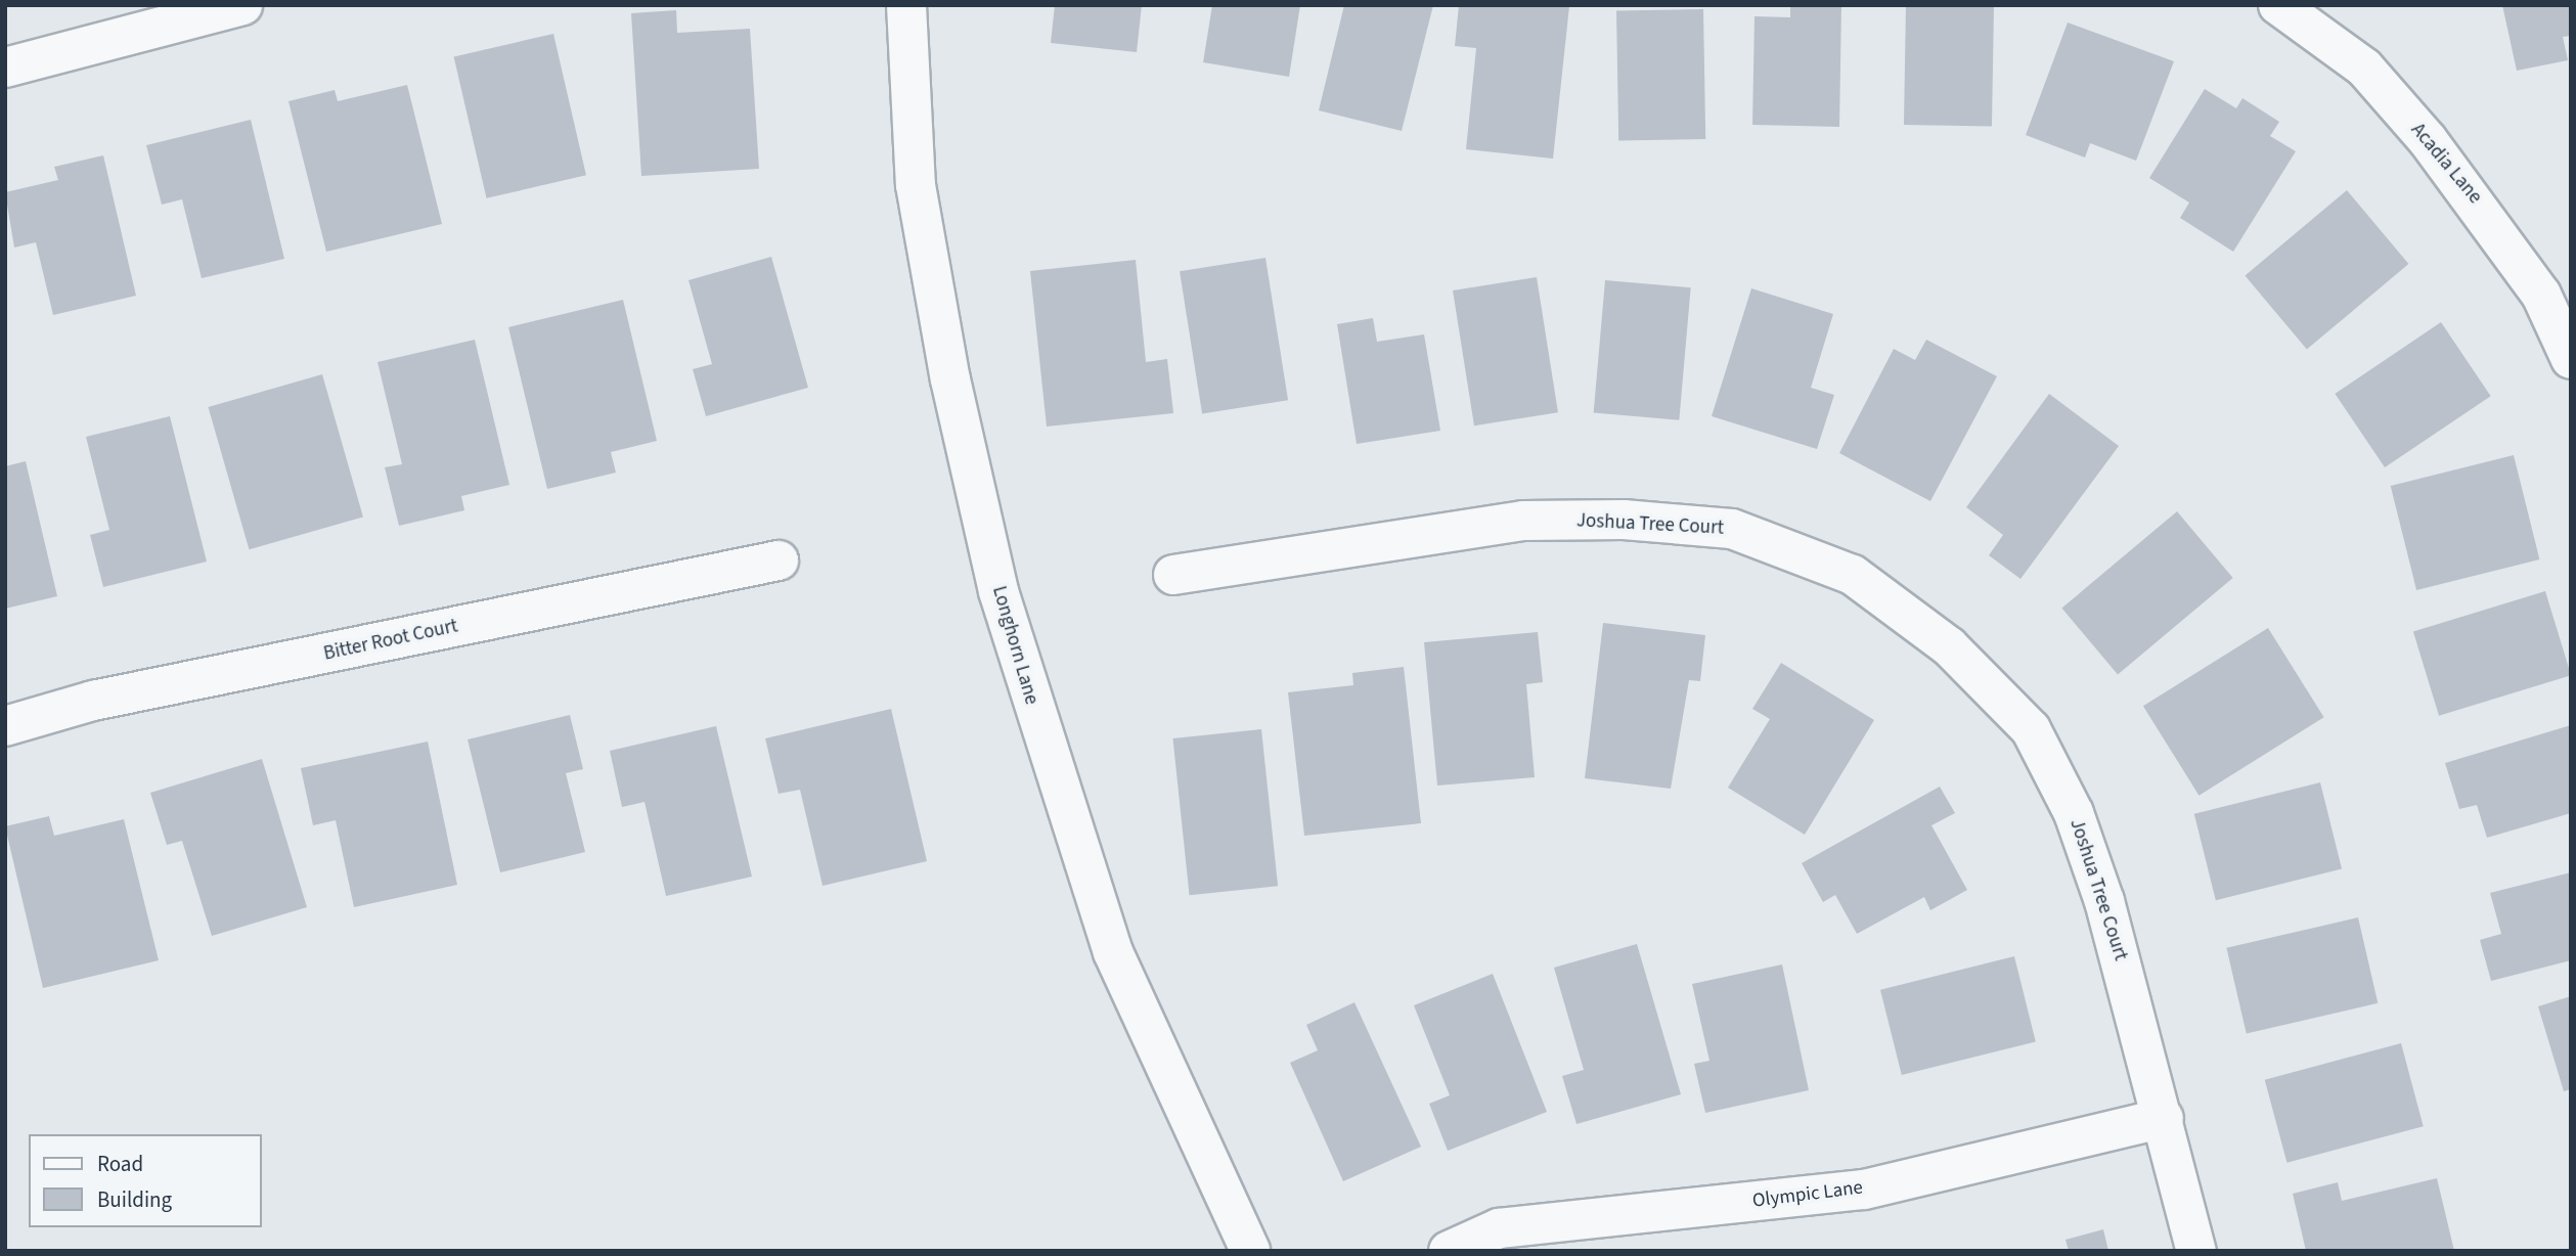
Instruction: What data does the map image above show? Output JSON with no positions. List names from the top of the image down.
{
  "streets": {
    "street": [
      "Acadia Lane",
      "Joshua Tree Court",
      "Bitter Root Court",
      "Longhorn Lane",
      "Olympic Lane"
    ]
  },
  "crossings": [
    ["Joshua Tree Court", "Olympic Lane"]
  ],
  "legend": ["Road", "Building"]
}
